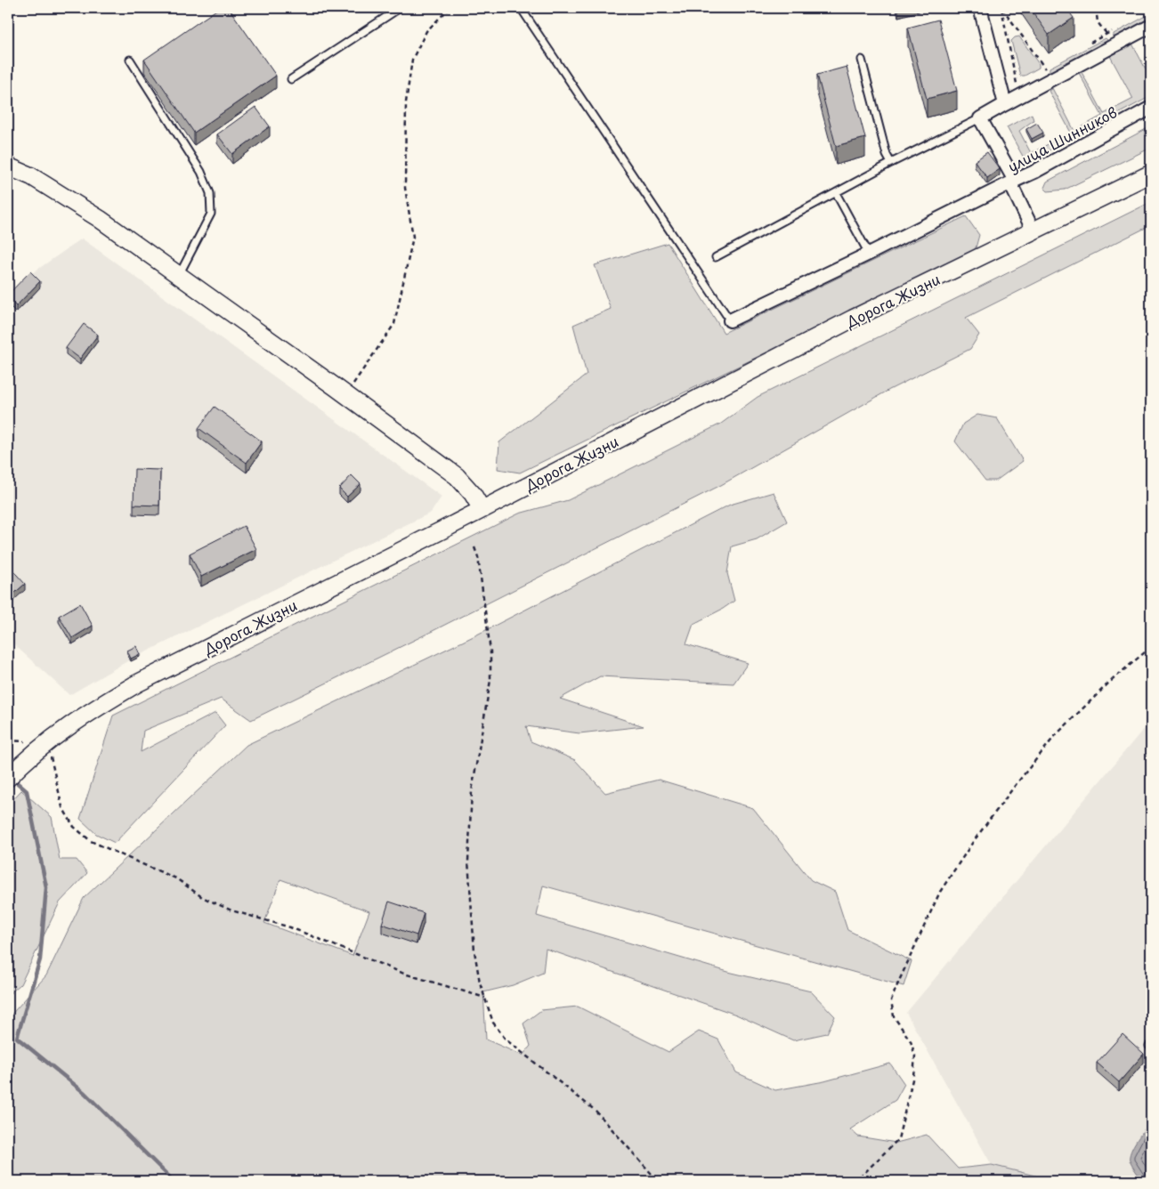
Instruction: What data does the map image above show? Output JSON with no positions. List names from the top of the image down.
{
  "streets": {
    "main road": ["Дорога Жизни"],
    "street": ["улица Шинников"]
  },
  "crossings": [
    ["улица Шинников", "Дорога Жизни"]
  ]
}
